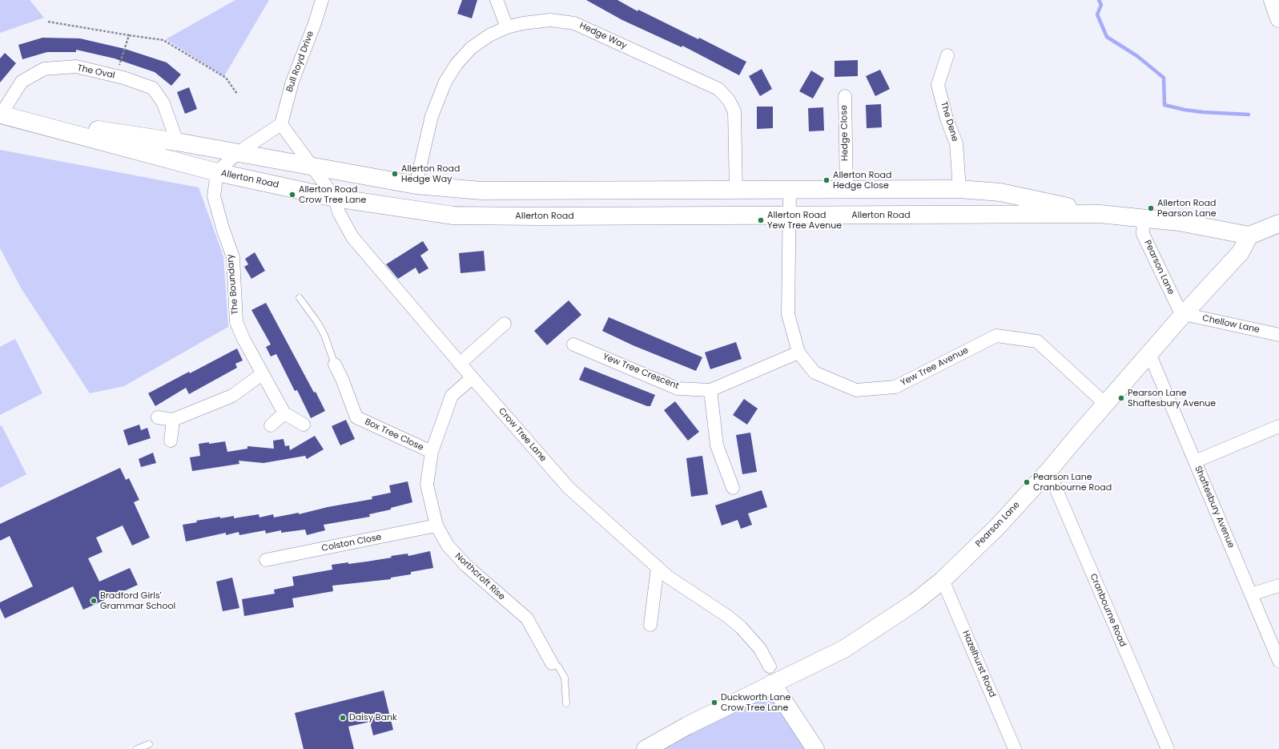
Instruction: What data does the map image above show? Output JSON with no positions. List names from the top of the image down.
{
  "streets": {
    "street": [
      "Hedge Way",
      "Bull Royd Drive",
      "The Oval",
      "The Dene",
      "Hedge Close",
      "Allerton Road",
      "Pearson Lane",
      "The Boundary",
      "Chellow Lane",
      "Yew Tree Avenue",
      "Yew Tree Crescent",
      "Box Tree Close",
      "Crow Tree Lane",
      "Shaftesbury Avenue",
      "Colston Close",
      "Northcroft Rise",
      "Cranbourne Road",
      "Hazelhurst Road"
    ]
  },
  "crossings": [
    ["Hedge Way", "Allerton Road"],
    ["The Oval", "Allerton Road"],
    ["The Dene", "Allerton Road"],
    ["Hedge Close", "Allerton Road"],
    ["Allerton Road", "Pearson Lane"],
    ["Allerton Road", "The Boundary"],
    ["Allerton Road", "Yew Tree Avenue"],
    ["Allerton Road", "Crow Tree Lane"],
    ["Pearson Lane", "Chellow Lane"],
    ["Pearson Lane", "Yew Tree Avenue"],
    ["Pearson Lane", "Crow Tree Lane"],
    ["Pearson Lane", "Shaftesbury Avenue"],
    ["Pearson Lane", "Cranbourne Road"],
    ["Pearson Lane", "Hazelhurst Road"],
    ["Yew Tree Avenue", "Yew Tree Crescent"],
    ["Box Tree Close", "Northcroft Rise"],
    ["Crow Tree Lane", "Northcroft Rise"],
    ["Colston Close", "Northcroft Rise"]
  ],
  "places": [
    "Allerton Road Hedge Way",
    "Allerton Road Hedge Close",
    "Allerton Road Crow Tree Lane",
    "Allerton Road Pearson Lane",
    "Allerton Road Yew Tree Avenue",
    "Pearson Lane Shaftesbury Avenue",
    "Pearson Lane Cranbourne Road",
    "Bradford Girls' Grammar School",
    "Duckworth Lane Crow Tree Lane",
    "Daisy Bank"
  ]
}
